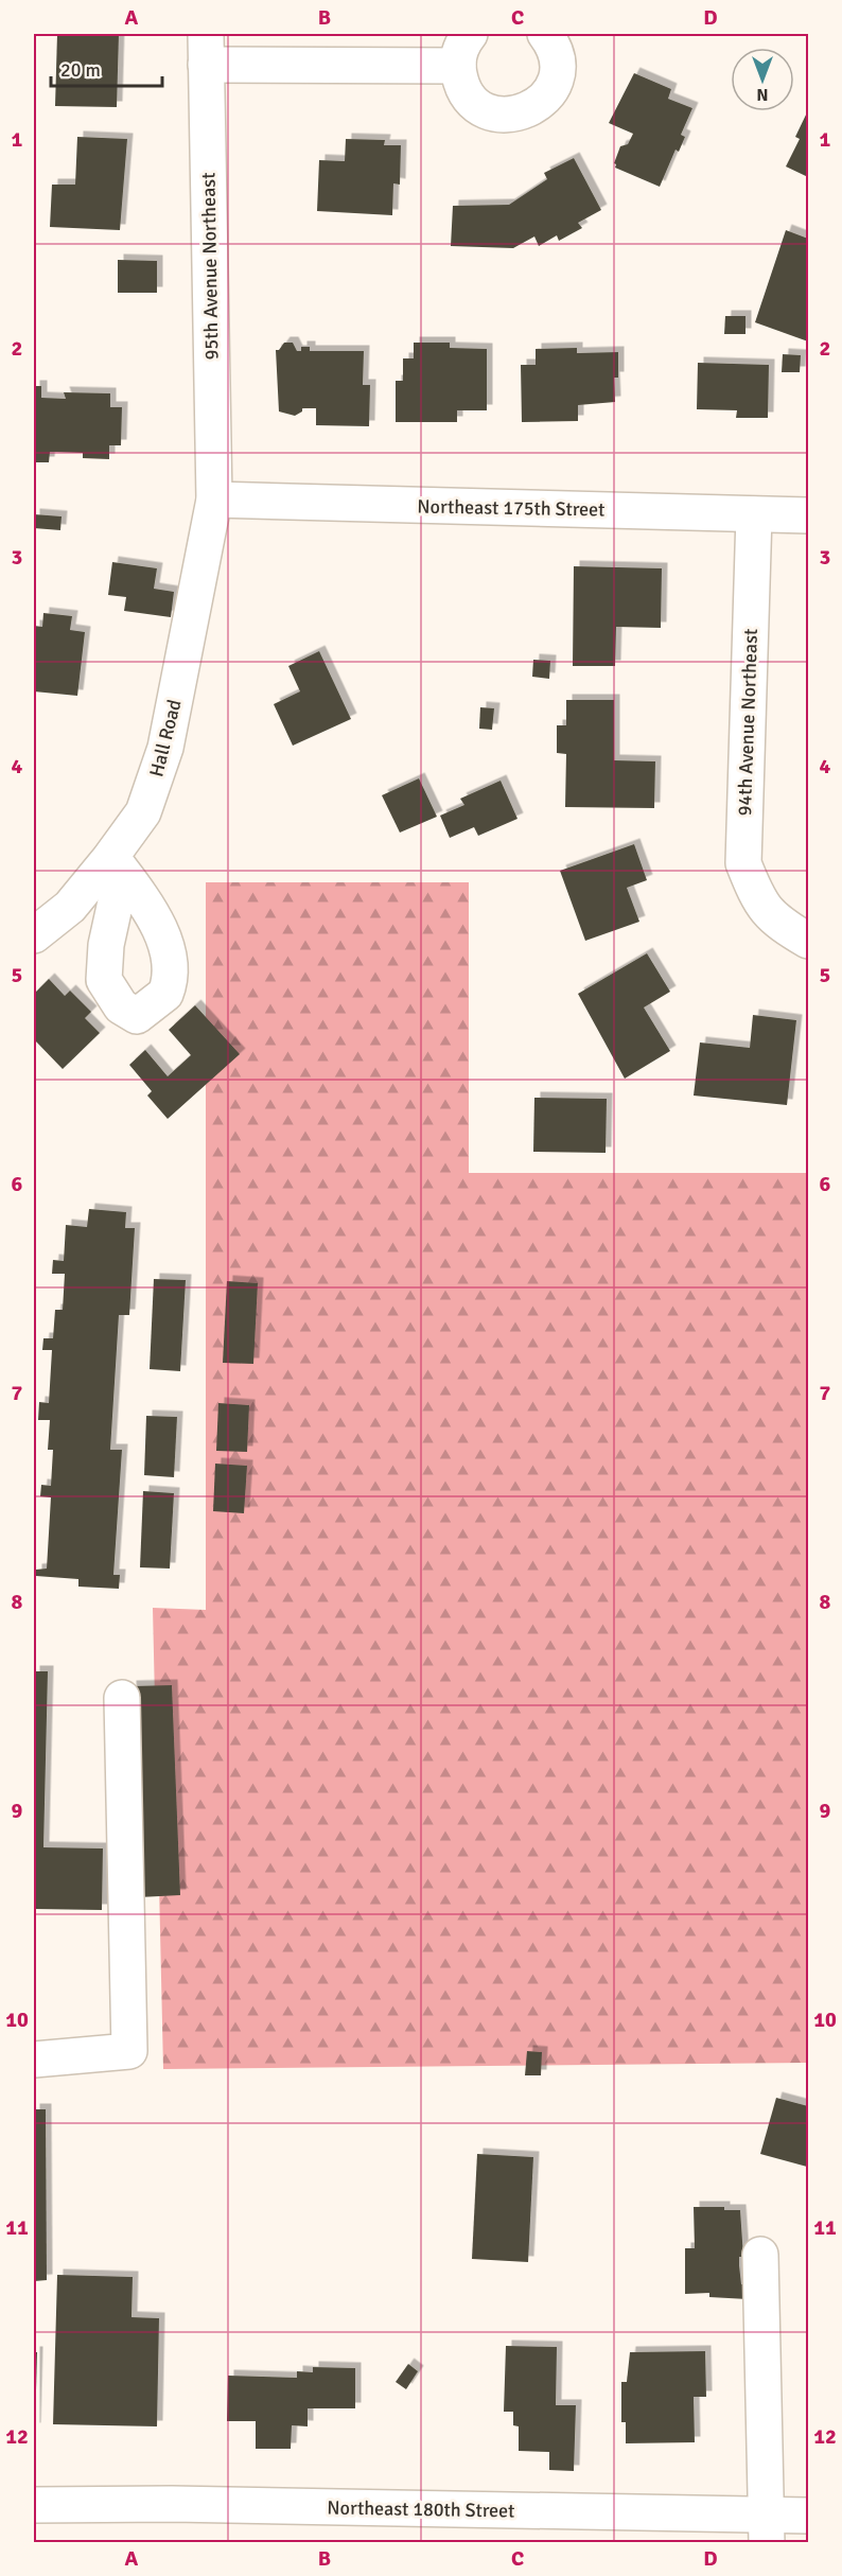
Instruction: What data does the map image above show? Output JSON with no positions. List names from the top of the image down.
{
  "streets": {
    "street": [
      "95th Avenue Northeast",
      "Northeast 175th Street",
      "94th Avenue Northeast",
      "Hall Road",
      "Northeast 180th Street"
    ]
  },
  "crossings": [
    ["95th Avenue Northeast", "Northeast 175th Street"],
    ["95th Avenue Northeast", "Hall Road"],
    ["Northeast 175th Street", "94th Avenue Northeast"],
    ["Northeast 175th Street", "Hall Road"]
  ],
  "scale_bar": "20 m",
  "north": "bottom",
  "grid": {
    "columns": [
      "A",
      "B",
      "C",
      "D"
    ],
    "rows": [
      "1",
      "2",
      "3",
      "4",
      "5",
      "6",
      "7",
      "8",
      "9",
      "10",
      "11",
      "12"
    ]
  }
}
